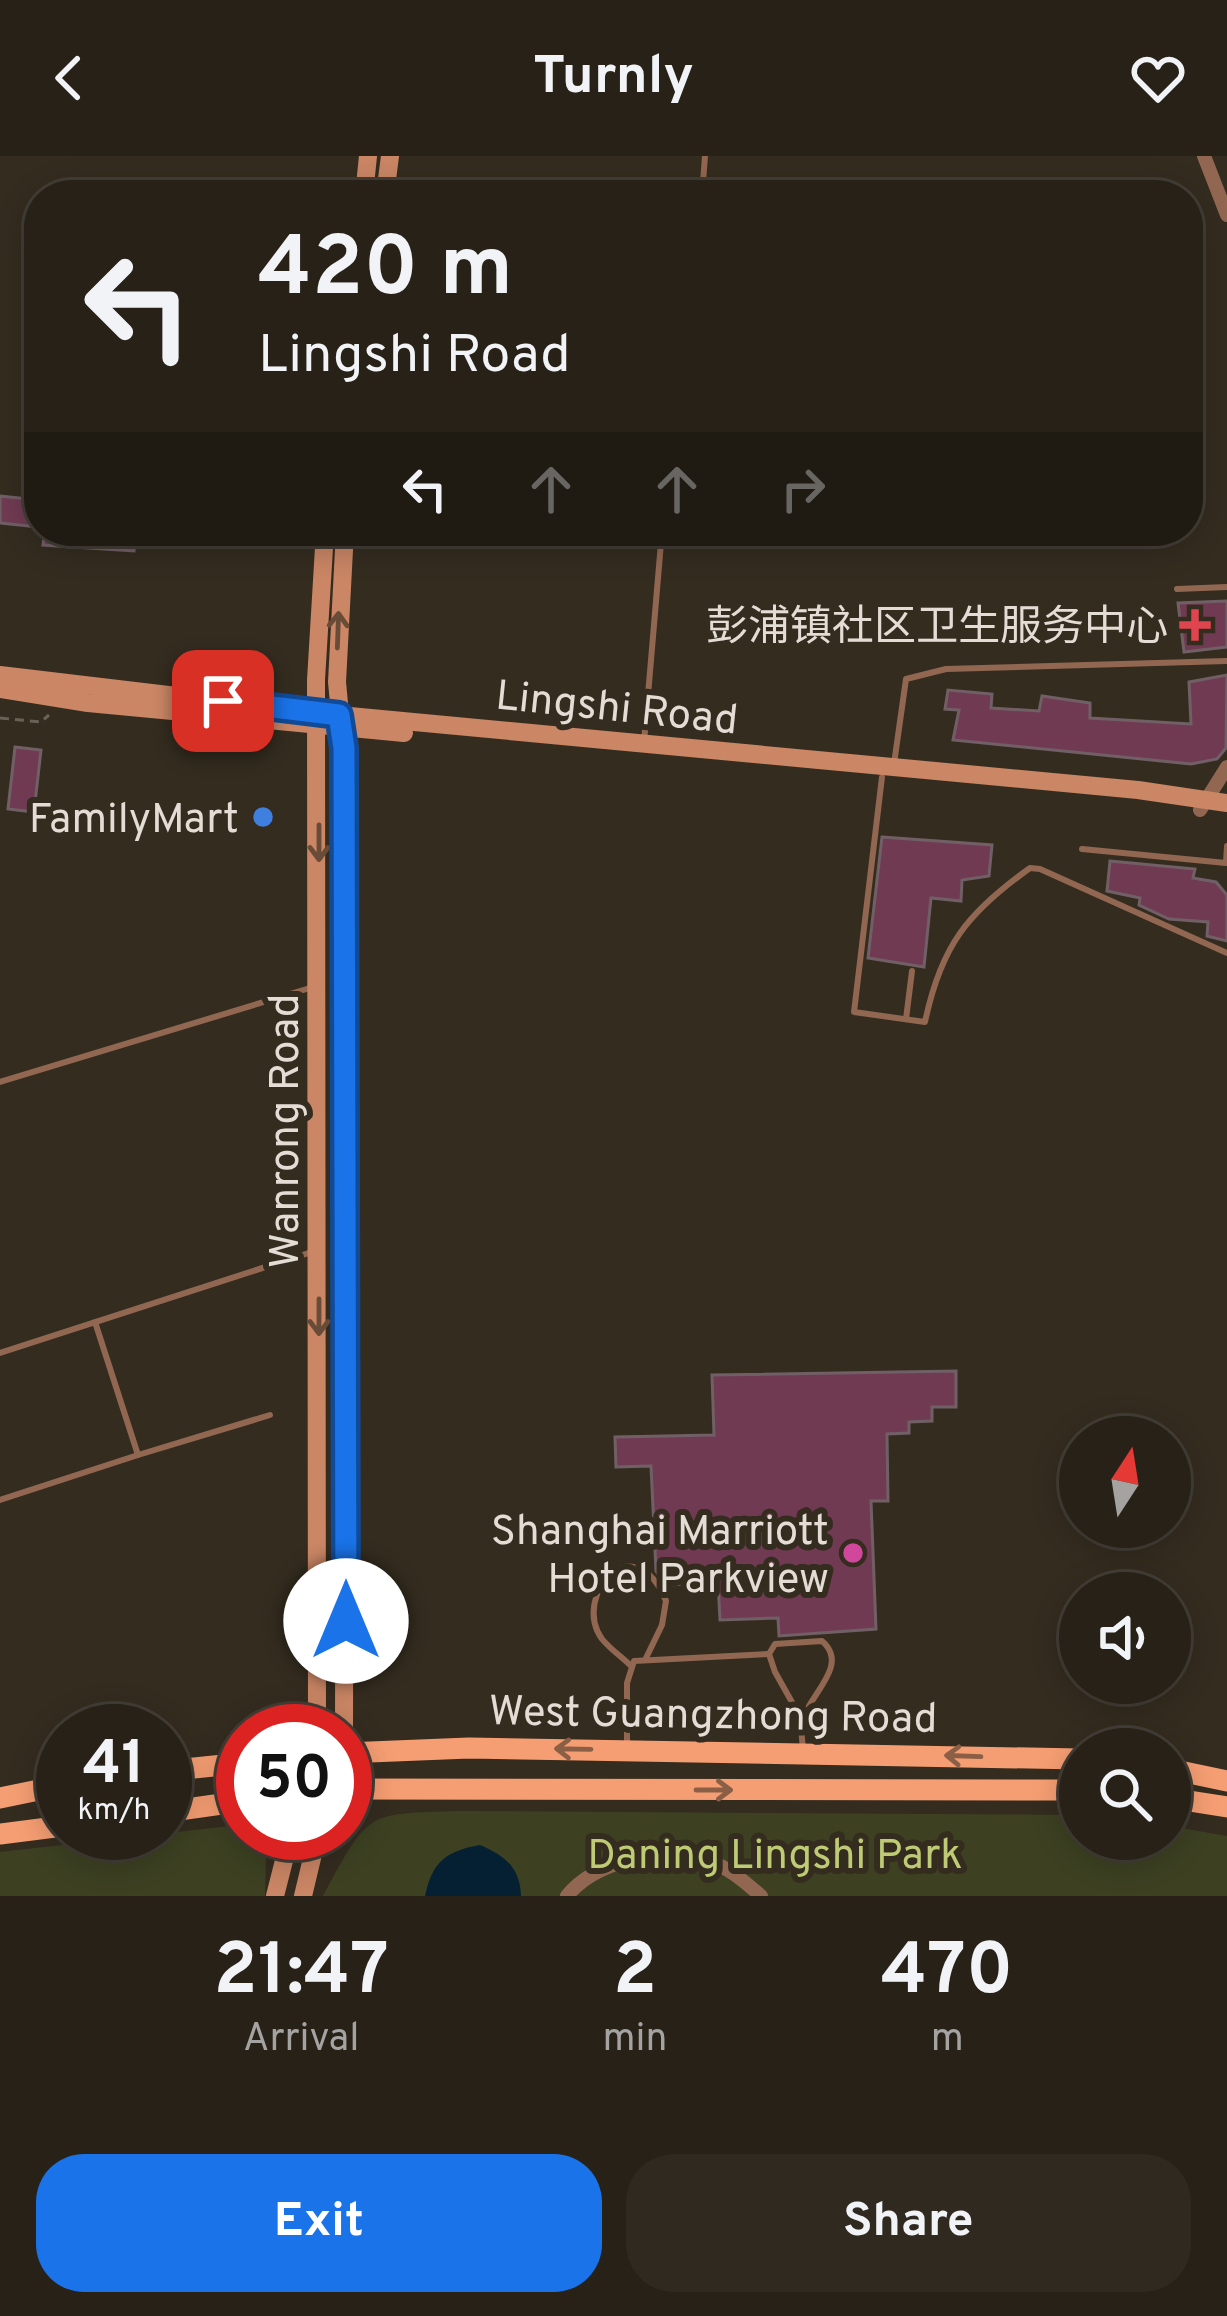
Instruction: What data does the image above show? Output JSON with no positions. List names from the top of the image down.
{
  "streets": {
    "main road": ["Lingshi Road", "Wanrong Road", "West Guangzhong Road"]
  },
  "crossings": [
    ["Lingshi Road", "Wanrong Road"]
  ],
  "parks": ["Daning Lingshi Park"],
  "places": {
    "health": ["彭浦镇社区卫生服务中心"],
    "other": ["FamilyMart", "Shanghai Marriott Hotel Parkview"]
  },
  "north": "top",
  "page": {
    "header": "Turnly",
    "turn": ["420 m", "Lingshi Road"],
    "speed": "41 km/h",
    "limit": "50",
    "eta": [
      "21:47",
      "Arrival",
      "2",
      "min",
      "470",
      "m"
    ],
    "buttons": ["Exit", "Share"]
  }
}
